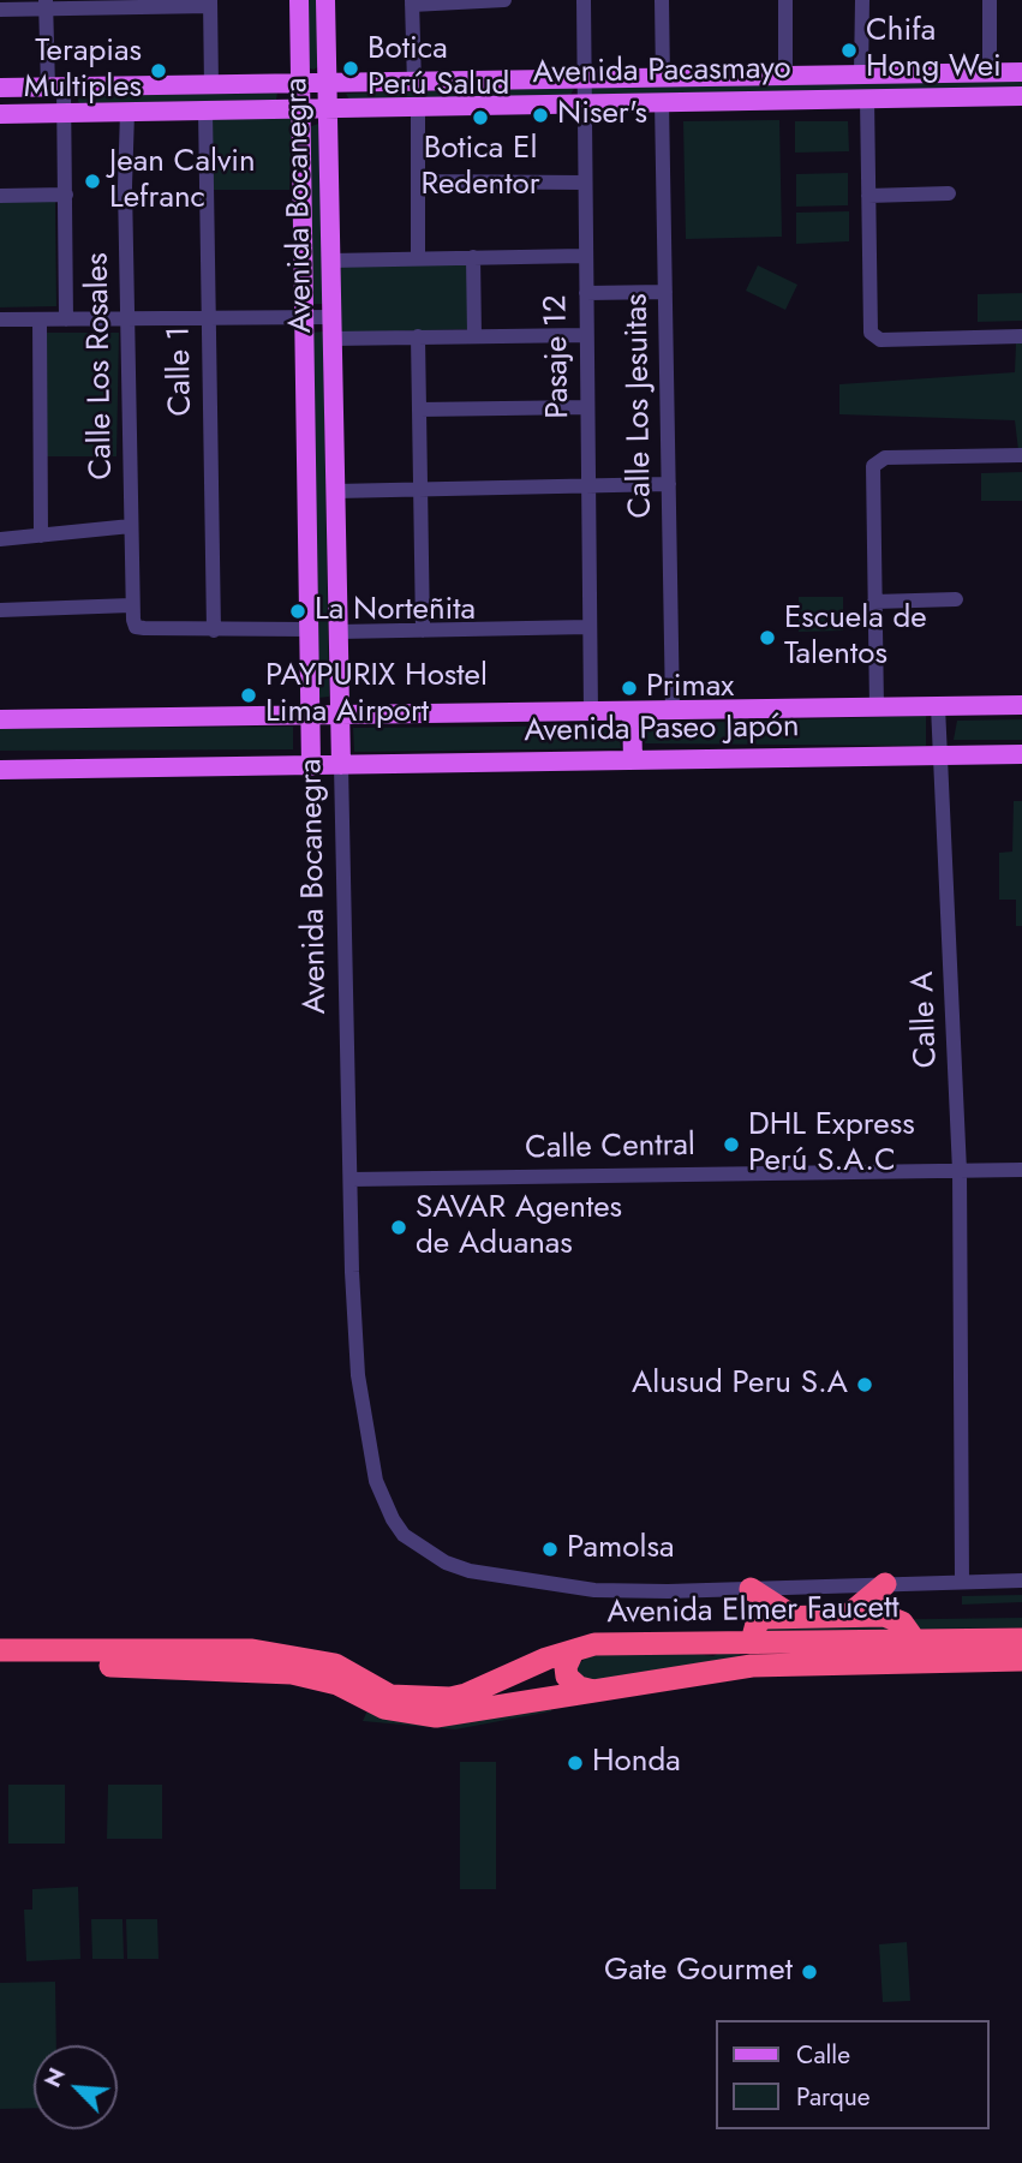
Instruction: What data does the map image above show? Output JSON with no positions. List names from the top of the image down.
{
  "streets": {
    "highway": ["Avenida Elmer Faucett"],
    "main road": ["Avenida Pacasmayo", "Avenida Bocanegra", "Avenida Paseo Japón"],
    "street": [
      "Pasaje 12",
      "Calle Los Rosales",
      "Calle 1",
      "Calle Los Jesuitas",
      "Calle A",
      "Calle Central"
    ]
  },
  "crossings": [
    ["Avenida Pacasmayo", "Avenida Bocanegra"],
    ["Avenida Pacasmayo", "Pasaje 12"],
    ["Avenida Pacasmayo", "Calle Los Rosales"],
    ["Avenida Pacasmayo", "Calle 1"],
    ["Avenida Pacasmayo", "Calle Los Jesuitas"],
    ["Avenida Bocanegra", "Avenida Paseo Japón"],
    ["Avenida Bocanegra", "Calle Central"],
    ["Avenida Bocanegra", "Avenida Elmer Faucett"],
    ["Pasaje 12", "Avenida Paseo Japón"],
    ["Calle Los Jesuitas", "Avenida Paseo Japón"],
    ["Avenida Paseo Japón", "Calle A"],
    ["Calle A", "Calle Central"],
    ["Calle A", "Avenida Elmer Faucett"]
  ],
  "places": [
    "Chifa Hong Wei",
    "Botica Perú Salud",
    "Terapias Multiples",
    "Niser's",
    "Botica El Redentor",
    "Jean Calvin Lefranc",
    "La Norteñita",
    "Escuela de Talentos",
    "Primax",
    "PAYPURIX Hostel Lima Airport",
    "DHL Express Perú S.A.C",
    "SAVAR Agentes de Aduanas",
    "Alusud Peru S.A",
    "Pamolsa",
    "Honda",
    "Gate Gourmet"
  ],
  "legend": ["Calle", "Parque"],
  "north": "top left"
}
